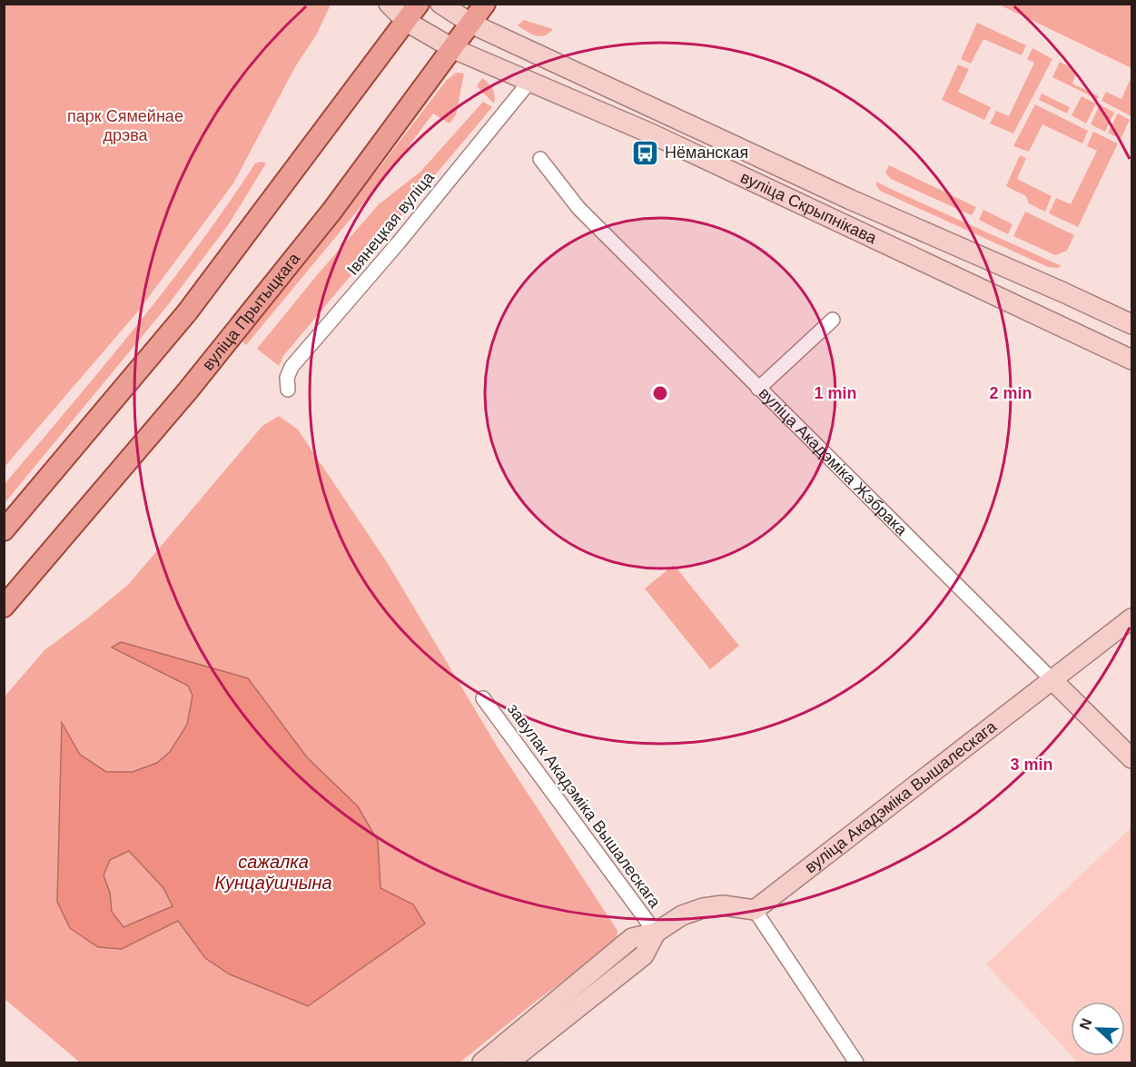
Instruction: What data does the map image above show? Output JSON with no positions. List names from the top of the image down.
{
  "streets": {
    "main road": [
      "вуліца Скрыпнікава",
      "вуліца Прытыцкага",
      "вуліца Акадэміка Жэбрака",
      "вуліца Акадэміка Вышалескага"
    ],
    "street": ["Івянецкая вуліца", "завулак Акадэміка Вышалескага"]
  },
  "crossings": [
    ["вуліца Скрыпнікава", "Івянецкая вуліца"],
    ["вуліца Скрыпнікава", "вуліца Прытыцкага"],
    ["вуліца Акадэміка Жэбрака", "вуліца Акадэміка Вышалескага"]
  ],
  "water": ["сажалка Кунцаўшчына"],
  "parks": ["парк Сямейнае дрэва"],
  "places": {
    "bus stop": ["Нёманская"]
  },
  "north": "left",
  "rings": ["1 min", "2 min", "3 min"]
}
